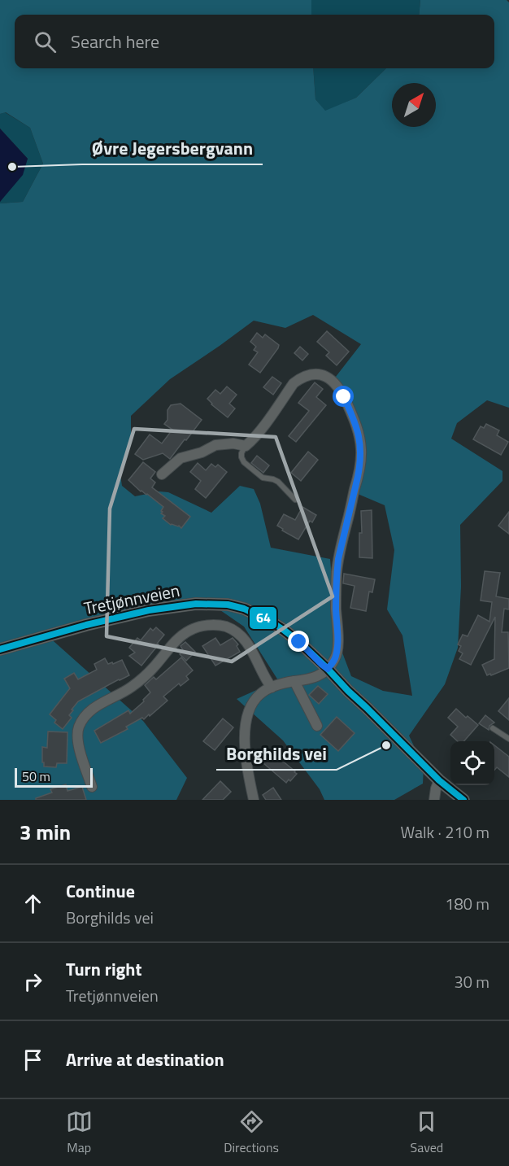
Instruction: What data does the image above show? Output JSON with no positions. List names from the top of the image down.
{
  "streets": {
    "street": ["Tretjønnveien"]
  },
  "places": ["Øvre Jegersbergvann", "Borghilds vei"],
  "lines": ["transit line 64"],
  "scale_bar": "50 m",
  "north": "top right",
  "page": {
    "search": "Search here",
    "scale": "50 m",
    "heading": ["3 min", "Walk · 210 m"],
    "list": [
      ["Continue", "Borghilds vei", "180 m"],
      ["Turn right", "Tretjønnveien", "30 m"],
      "Arrive at destination"
    ],
    "nav": ["Map", "Directions", "Saved"]
  }
}
